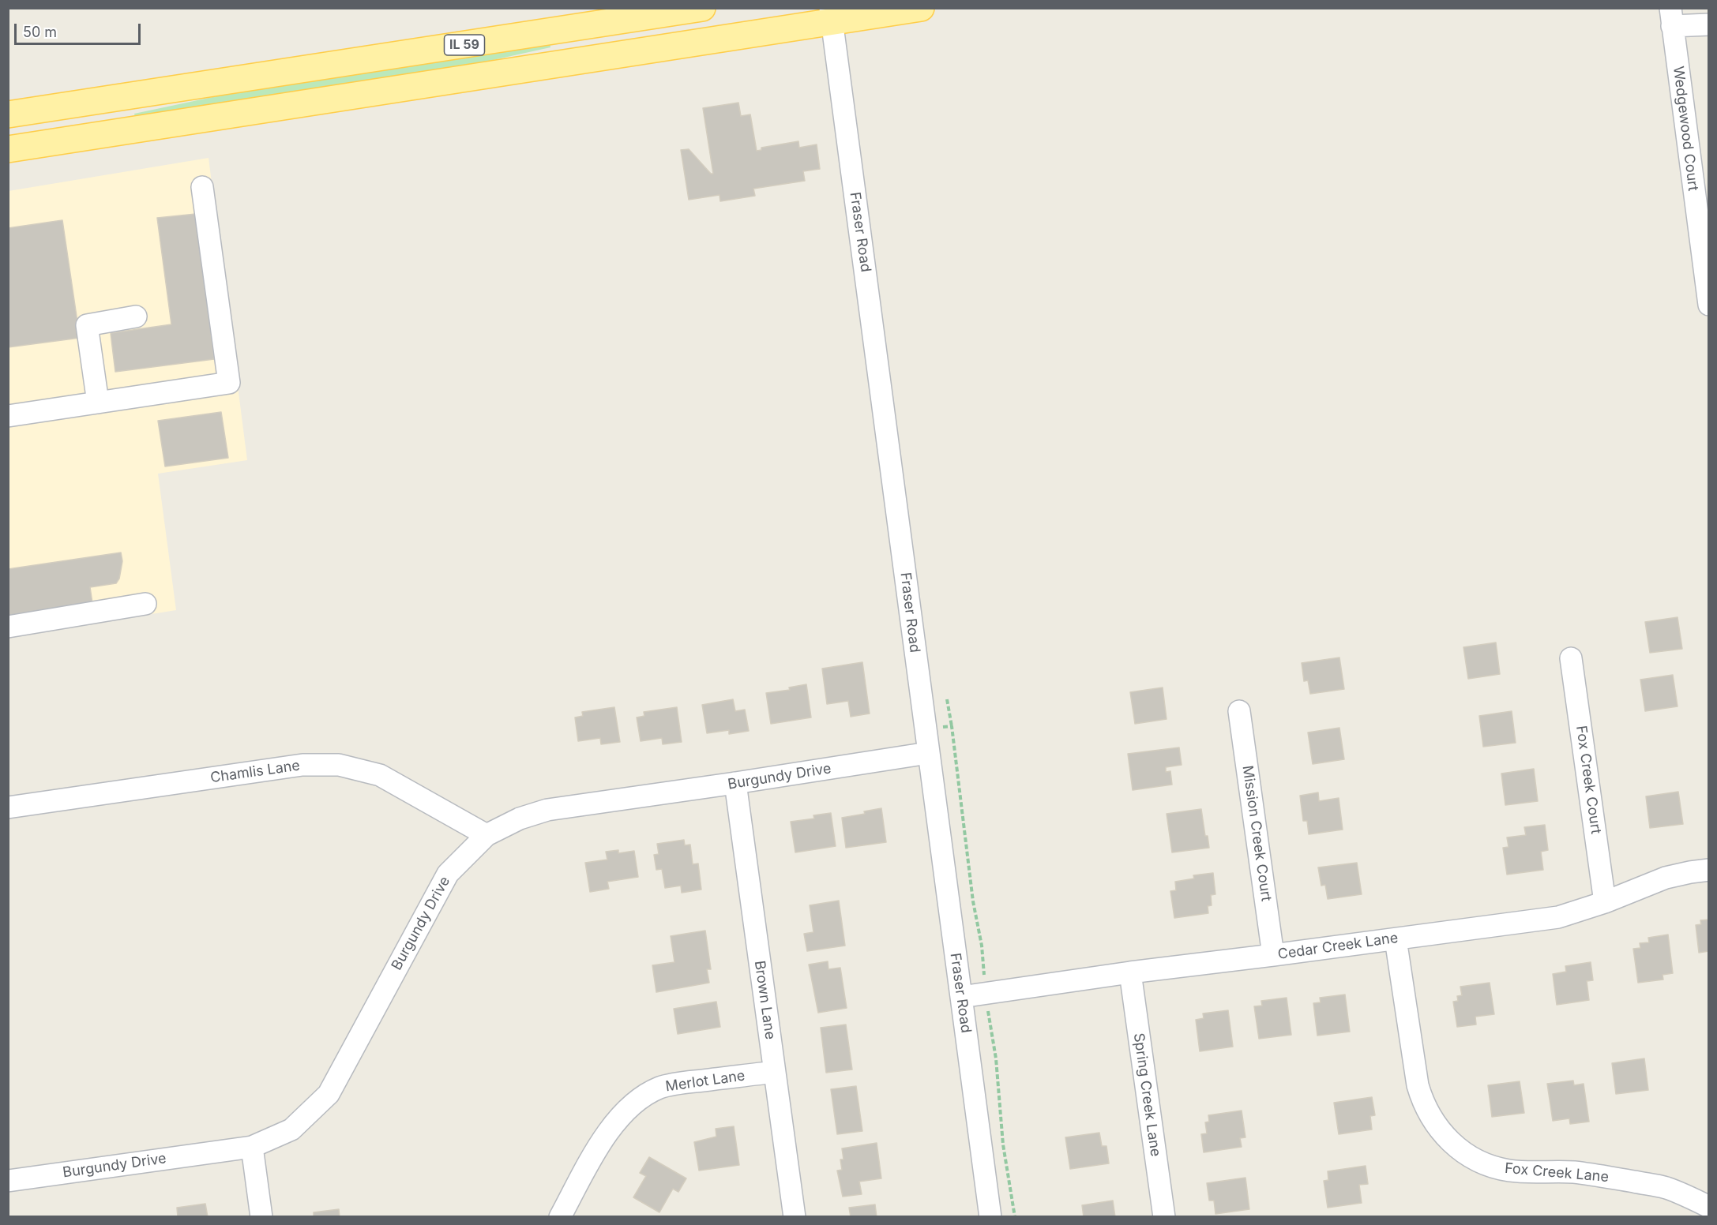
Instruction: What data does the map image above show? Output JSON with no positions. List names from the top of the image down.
{
  "streets": {
    "main road": ["IL 59"],
    "street": [
      "Wedgewood Court",
      "Fraser Road",
      "Chamlis Lane",
      "Burgundy Drive",
      "Fox Creek Court",
      "Mission Creek Court",
      "Cedar Creek Lane",
      "Brown Lane",
      "Merlot Lane",
      "Spring Creek Lane",
      "Fox Creek Lane"
    ]
  },
  "crossings": [
    ["IL 59", "Fraser Road"],
    ["Fraser Road", "Burgundy Drive"],
    ["Fraser Road", "Cedar Creek Lane"],
    ["Chamlis Lane", "Burgundy Drive"],
    ["Burgundy Drive", "Brown Lane"],
    ["Fox Creek Court", "Cedar Creek Lane"],
    ["Mission Creek Court", "Cedar Creek Lane"],
    ["Cedar Creek Lane", "Spring Creek Lane"],
    ["Cedar Creek Lane", "Fox Creek Lane"],
    ["Brown Lane", "Merlot Lane"]
  ],
  "scale_bar": "50 m"
}
